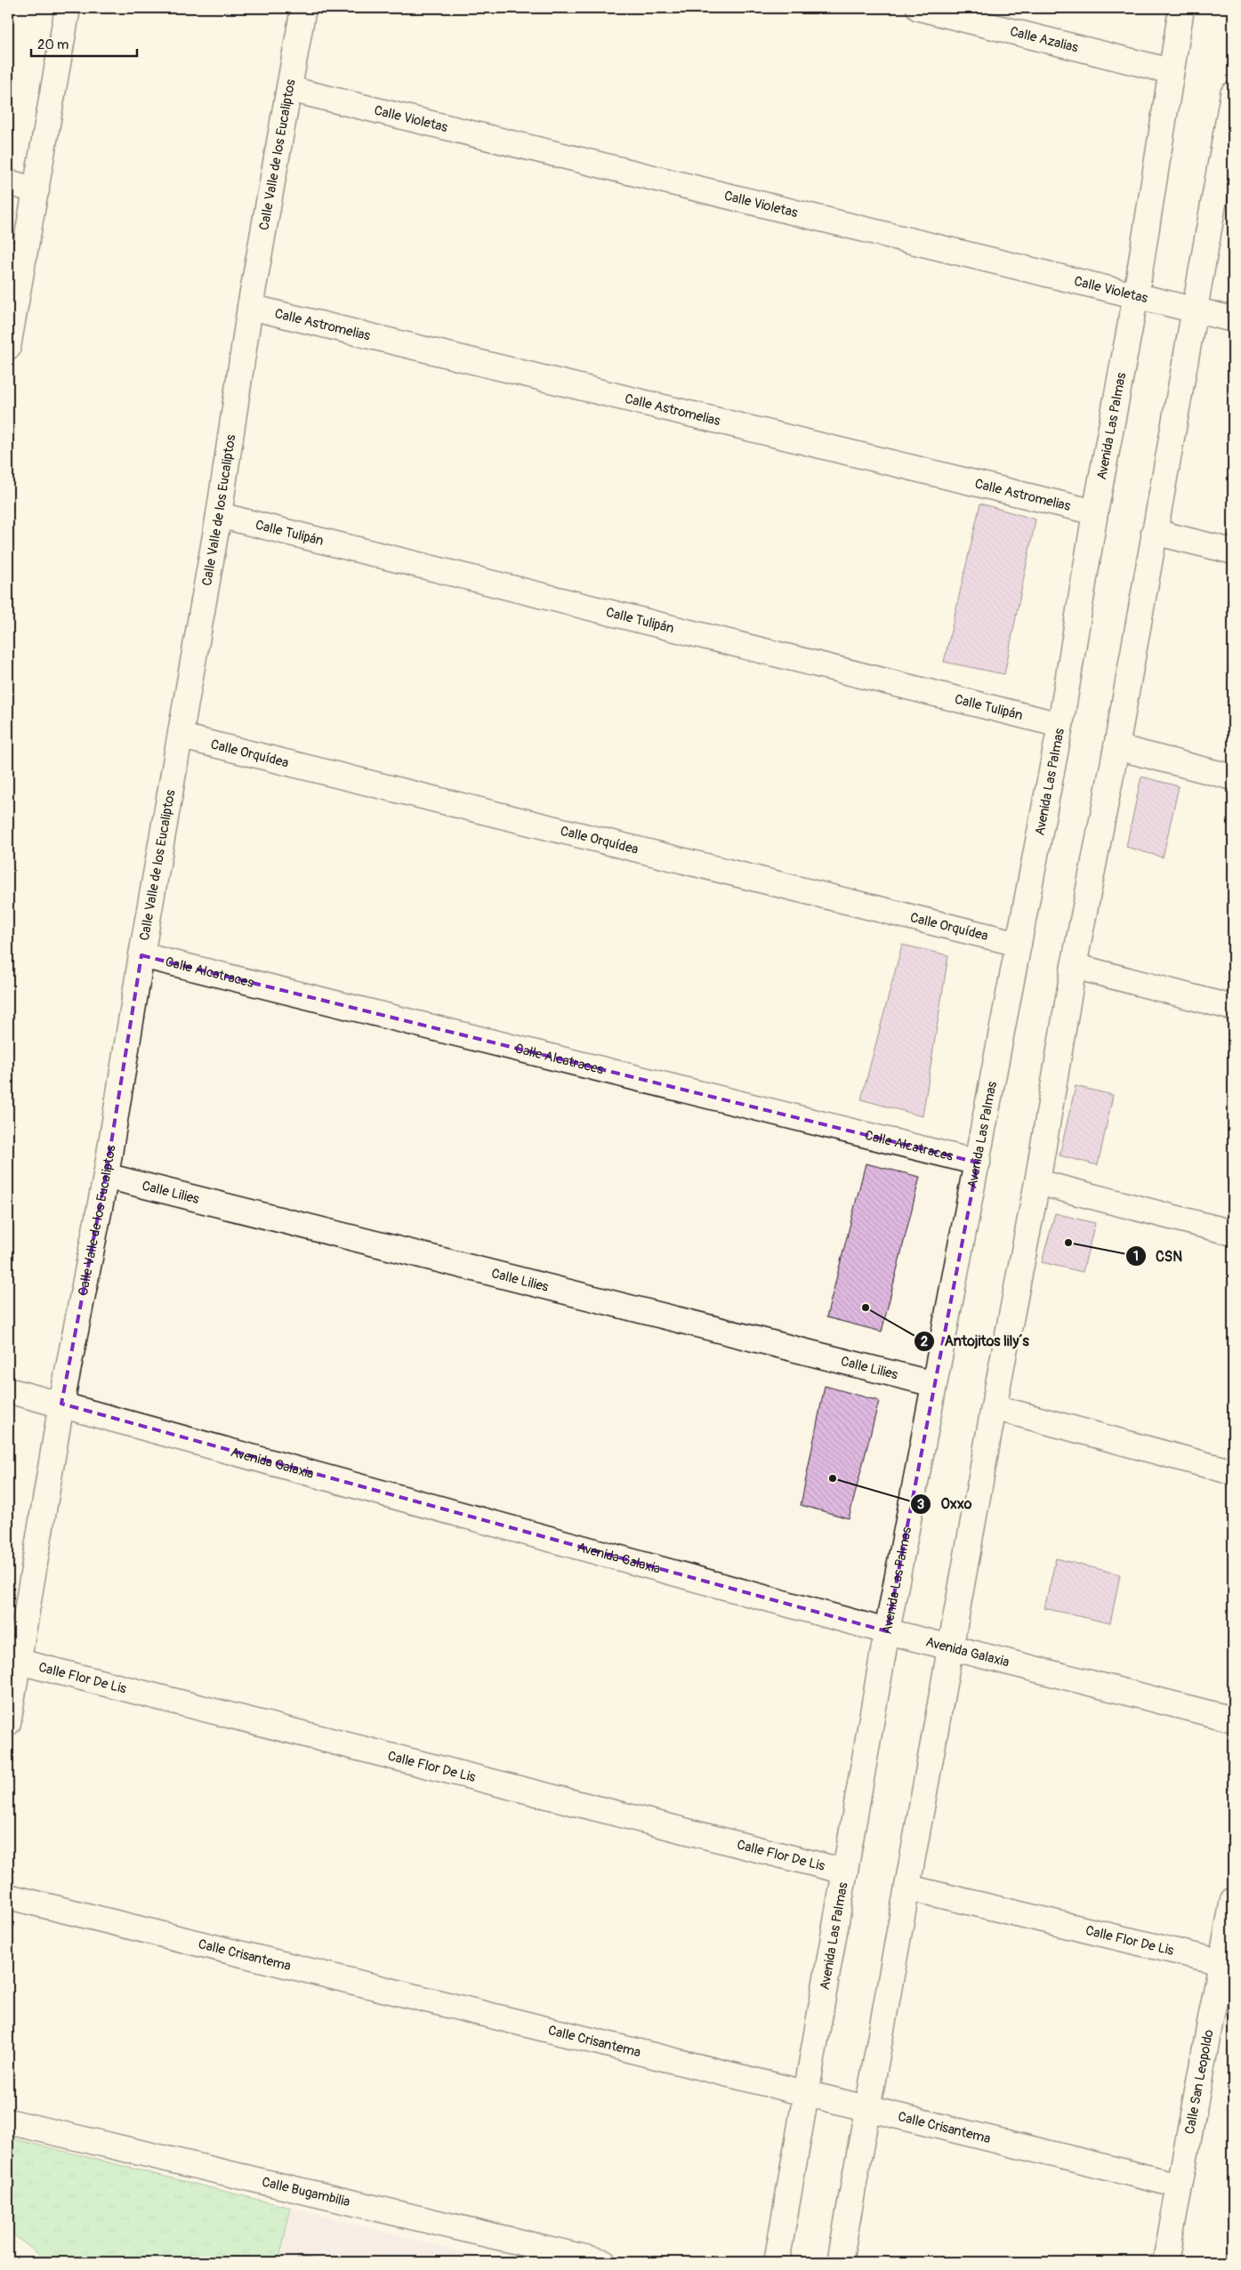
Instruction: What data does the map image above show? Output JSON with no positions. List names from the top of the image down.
{
  "streets": {
    "street": [
      "Calle Azalias",
      "Calle Violetas",
      "Calle Valle de los Eucaliptos",
      "Calle Astromelias",
      "Avenida Las Palmas",
      "Calle Tulipán",
      "Calle Orquídea",
      "Calle Alcatraces",
      "Calle Lilies",
      "Avenida Galaxia",
      "Calle Flor De Lis",
      "Calle Crisantema",
      "Calle San Leopoldo",
      "Calle Bugambilia"
    ]
  },
  "crossings": [
    ["Calle Azalias", "Avenida Las Palmas"],
    ["Calle Violetas", "Calle Valle de los Eucaliptos"],
    ["Calle Violetas", "Avenida Las Palmas"],
    ["Calle Valle de los Eucaliptos", "Calle Astromelias"],
    ["Calle Valle de los Eucaliptos", "Calle Tulipán"],
    ["Calle Valle de los Eucaliptos", "Calle Orquídea"],
    ["Calle Valle de los Eucaliptos", "Calle Alcatraces"],
    ["Calle Valle de los Eucaliptos", "Calle Lilies"],
    ["Calle Valle de los Eucaliptos", "Avenida Galaxia"],
    ["Calle Valle de los Eucaliptos", "Calle Flor De Lis"],
    ["Calle Astromelias", "Avenida Las Palmas"],
    ["Avenida Las Palmas", "Calle Tulipán"],
    ["Avenida Las Palmas", "Calle Orquídea"],
    ["Avenida Las Palmas", "Calle Alcatraces"],
    ["Avenida Las Palmas", "Calle Lilies"],
    ["Avenida Las Palmas", "Avenida Galaxia"],
    ["Avenida Las Palmas", "Calle Flor De Lis"],
    ["Avenida Las Palmas", "Calle Crisantema"],
    ["Calle Flor De Lis", "Calle San Leopoldo"],
    ["Calle Crisantema", "Calle San Leopoldo"]
  ],
  "places": ["CSN", "Antojitos lily´s", "Oxxo"],
  "scale_bar": "20 m"
}
